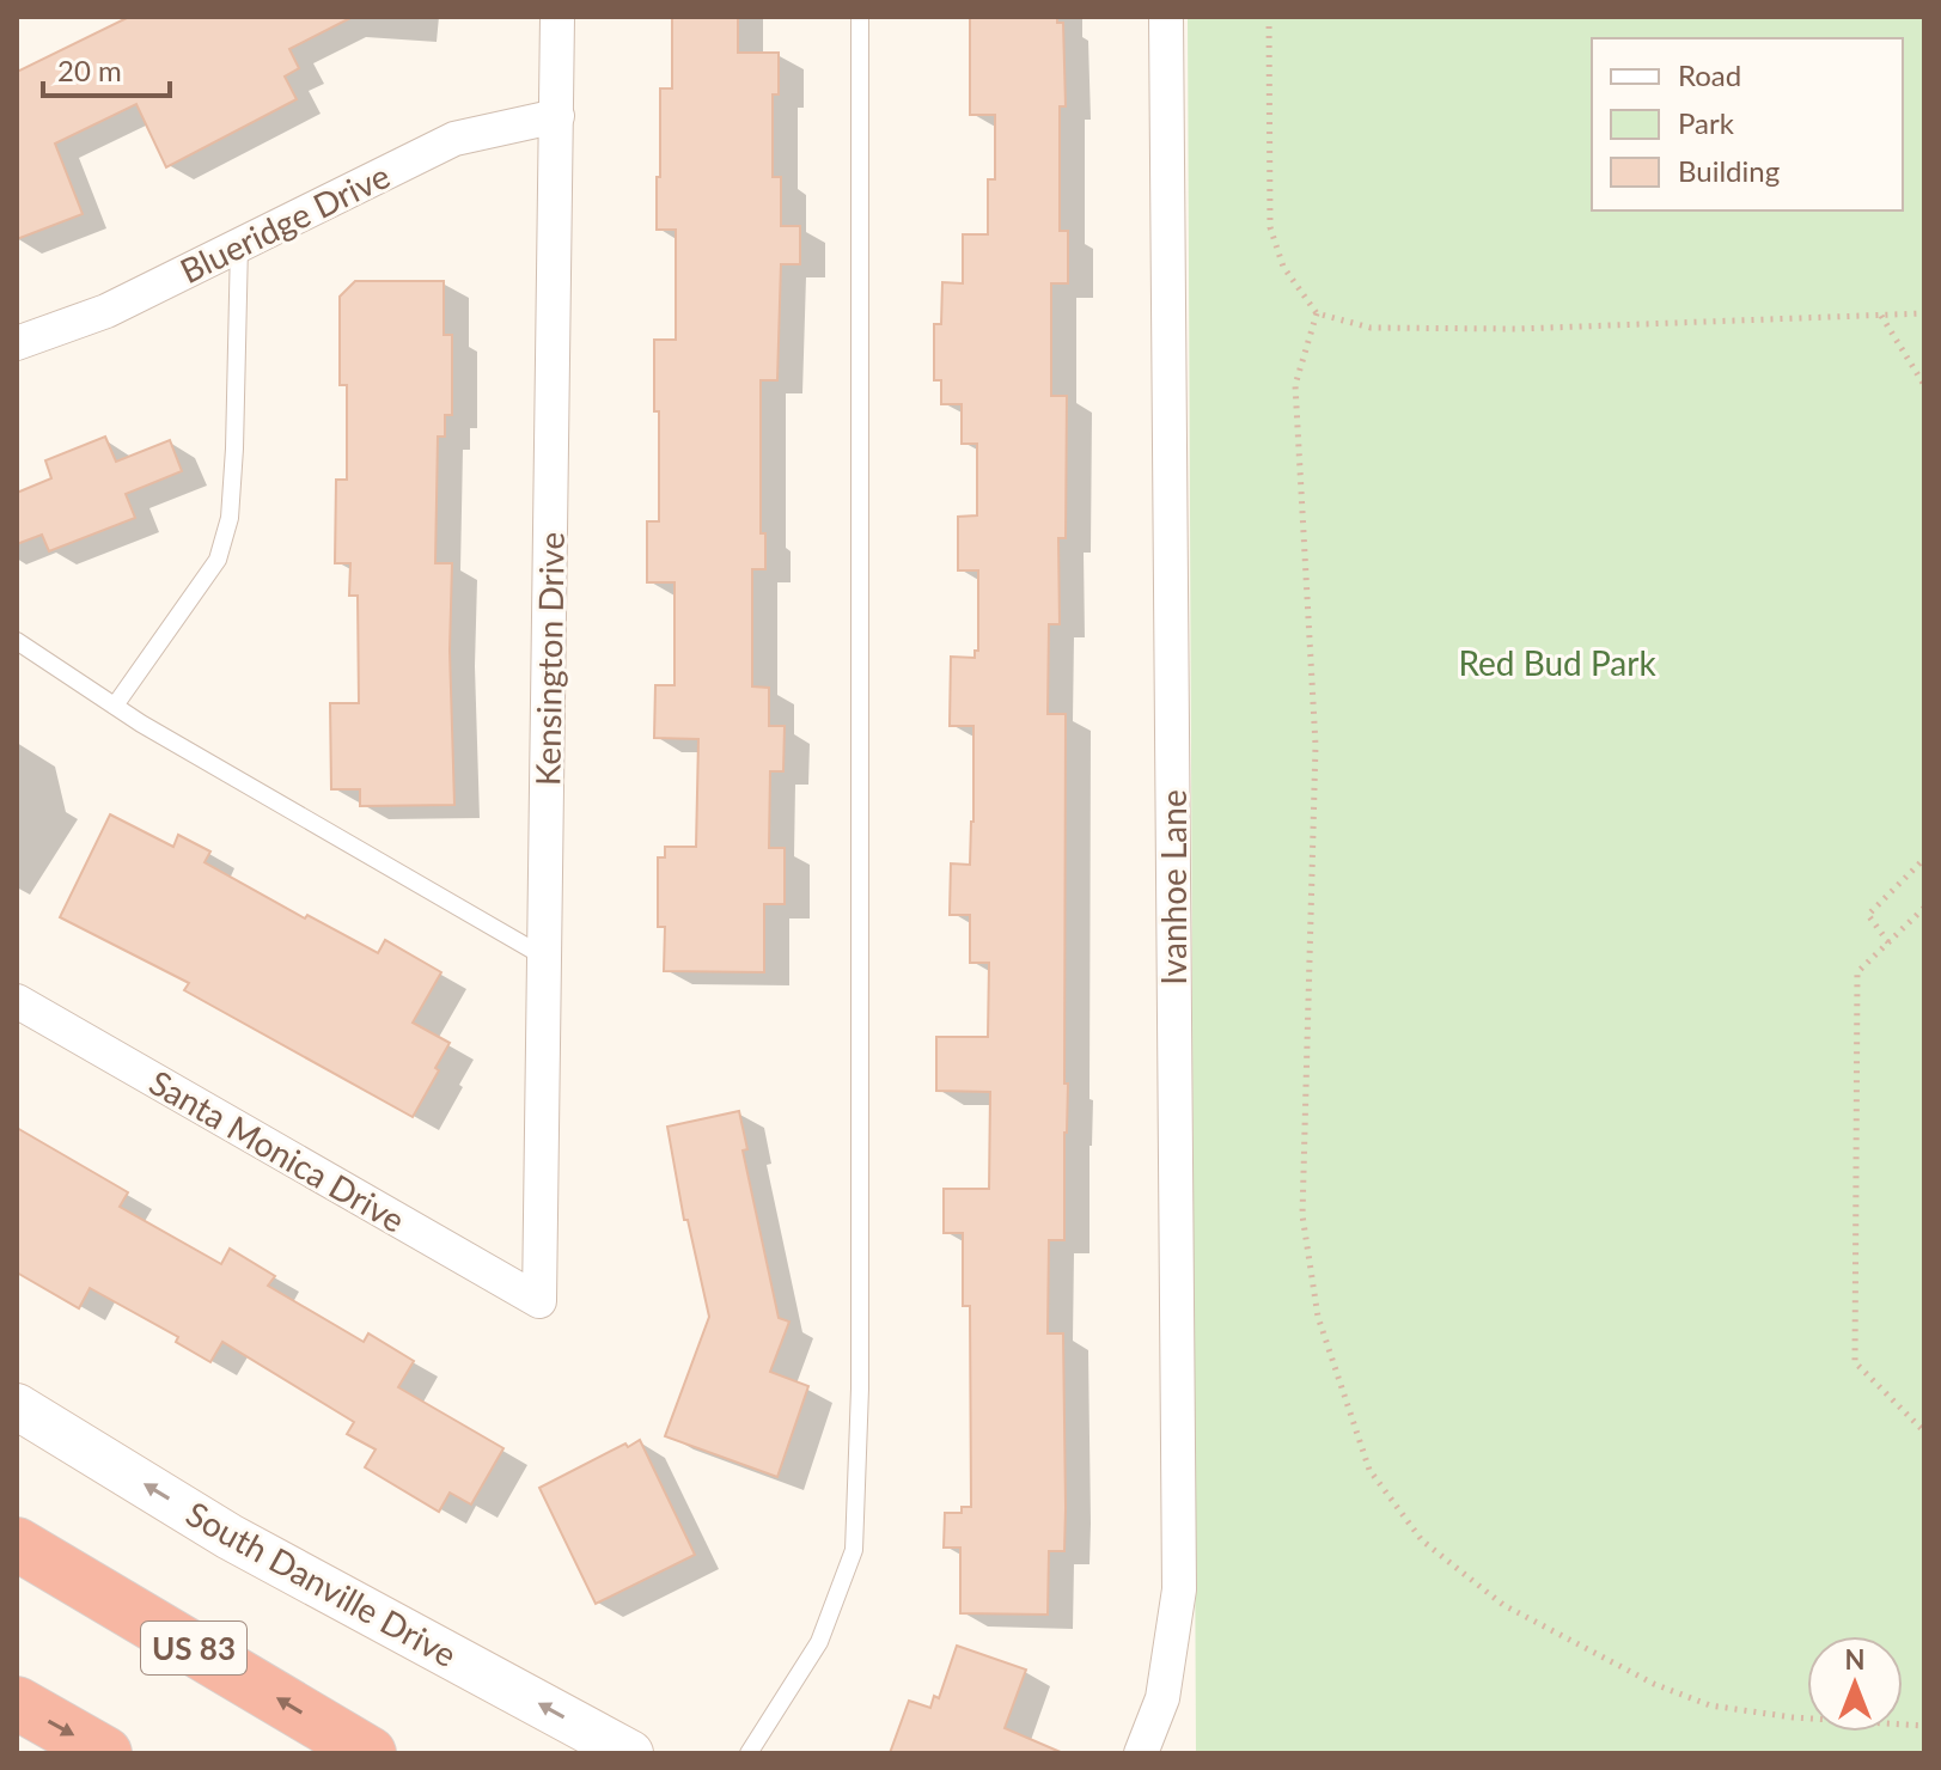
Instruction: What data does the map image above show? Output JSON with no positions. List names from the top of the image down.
{
  "streets": {
    "highway": ["US 83"],
    "main road": ["South Danville Drive"],
    "street": [
      "Blueridge Drive",
      "Kensington Drive",
      "Ivanhoe Lane",
      "Santa Monica Drive"
    ]
  },
  "crossings": [
    ["Blueridge Drive", "Kensington Drive"],
    ["Kensington Drive", "Santa Monica Drive"]
  ],
  "one_way": ["South Danville Drive"],
  "parks": ["Red Bud Park"],
  "legend": ["Road", "Park", "Building"],
  "scale_bar": "20 m",
  "north": "top"
}
